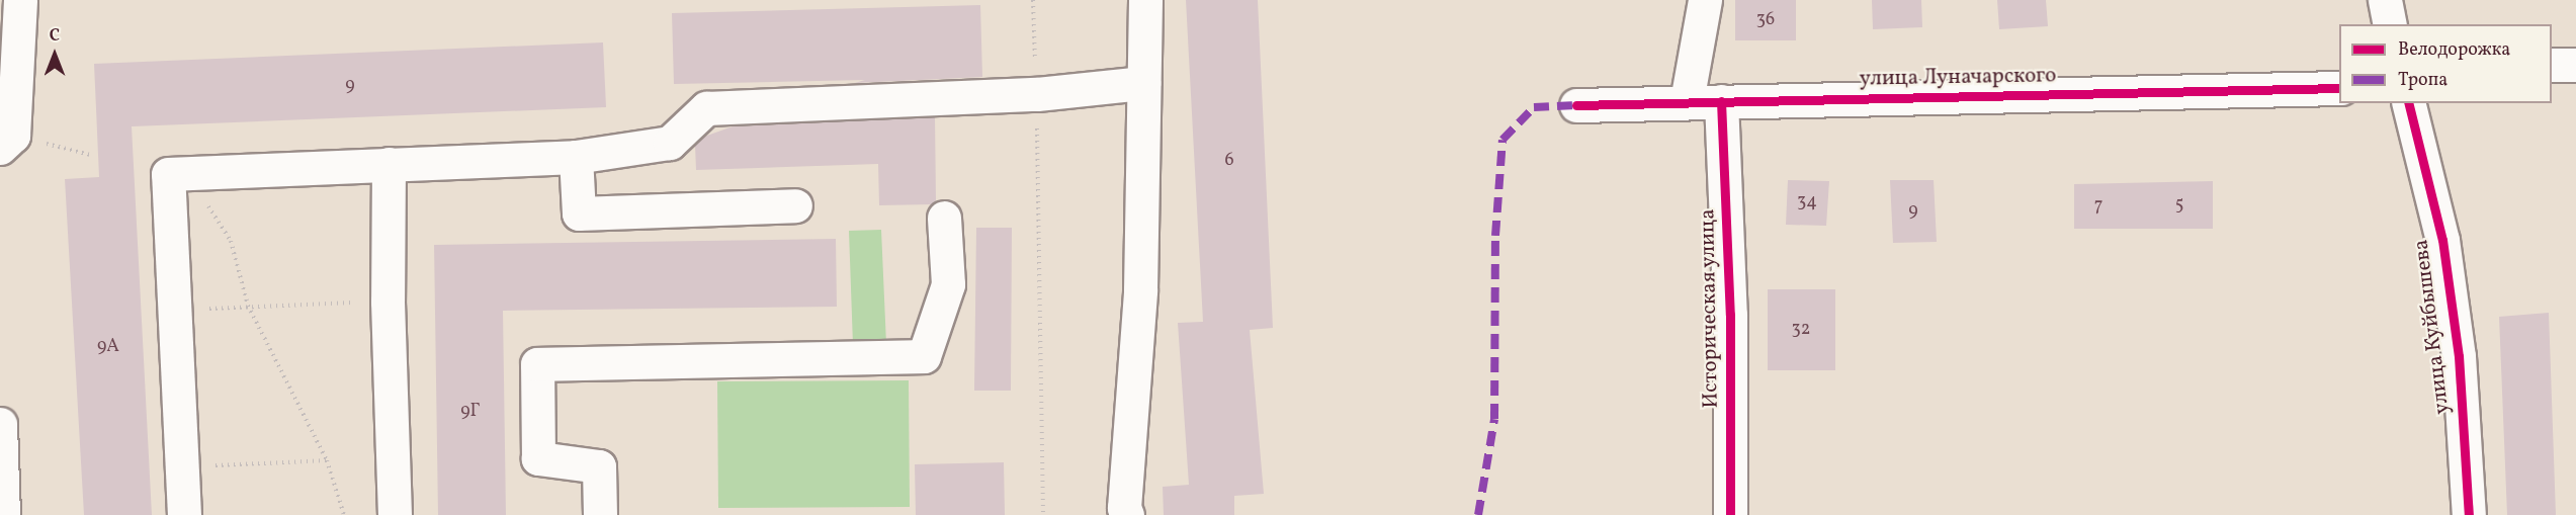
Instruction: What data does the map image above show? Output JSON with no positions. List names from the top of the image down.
{
  "streets": {
    "street": ["улица Луначарского", "Историческая улица", "улица Куйбышева"]
  },
  "crossings": [
    ["улица Луначарского", "Историческая улица"]
  ],
  "house_numbers": [
    "36",
    "9",
    "6",
    "34",
    "5",
    "7",
    "9",
    "32",
    "9А",
    "9Г"
  ],
  "legend": ["Велодорожка", "Тропа"],
  "north": "top"
}
